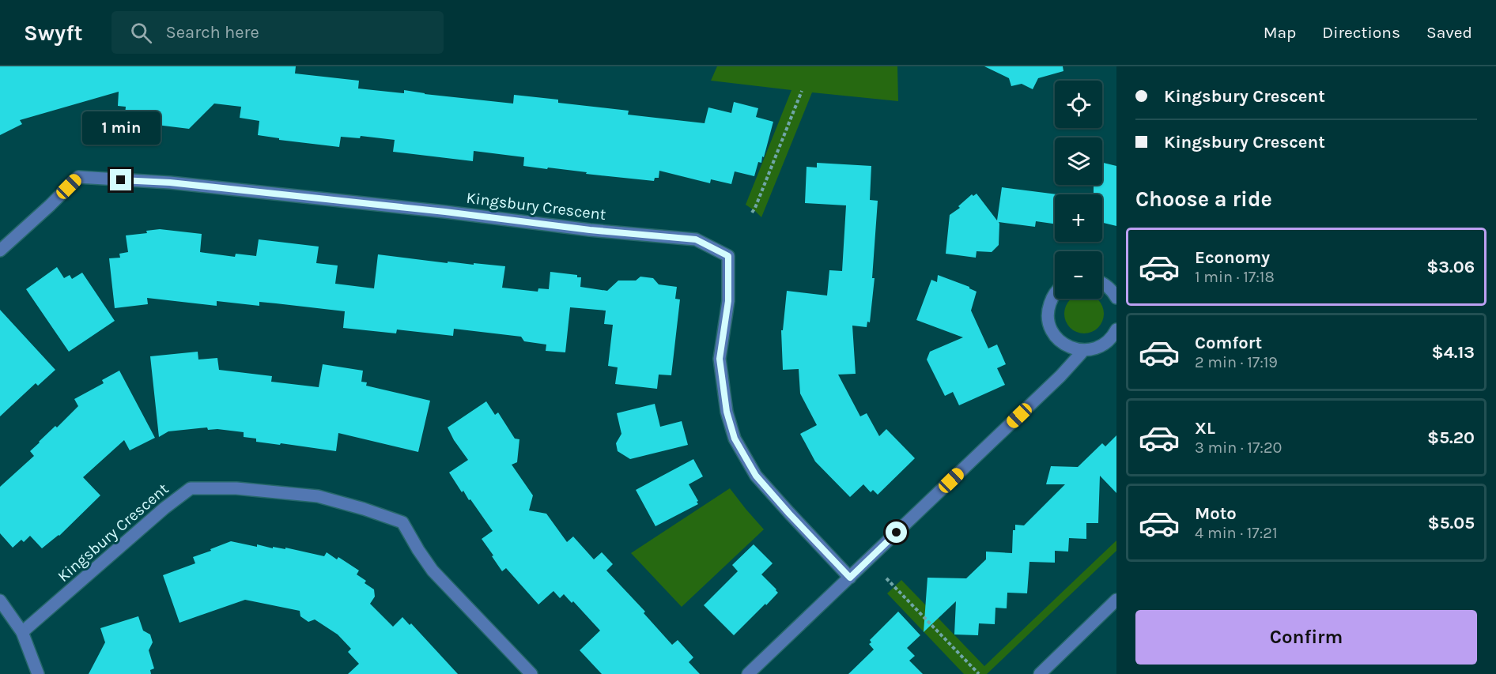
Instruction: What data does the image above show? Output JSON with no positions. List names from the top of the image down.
{
  "streets": {
    "street": ["Kingsbury Crescent"]
  },
  "page": {
    "header": "Swyft",
    "search": "Search here",
    "nav": ["Map", "Directions", "Saved"],
    "banner": ["Kingsbury Crescent", "Kingsbury Crescent"],
    "map_buttons": ["+", "−"],
    "bubble": "1 min",
    "heading": "Choose a ride",
    "list": [
      {
        "name": "Economy",
        "note": "1 min · 17:18",
        "value": "$3.06"
      },
      {
        "name": "Comfort",
        "note": "2 min · 17:19",
        "value": "$4.13"
      },
      {
        "name": "XL",
        "note": "3 min · 17:20",
        "value": "$5.20"
      },
      {
        "name": "Moto",
        "note": "4 min · 17:21",
        "value": "$5.05"
      }
    ],
    "buttons": "Confirm"
  }
}
